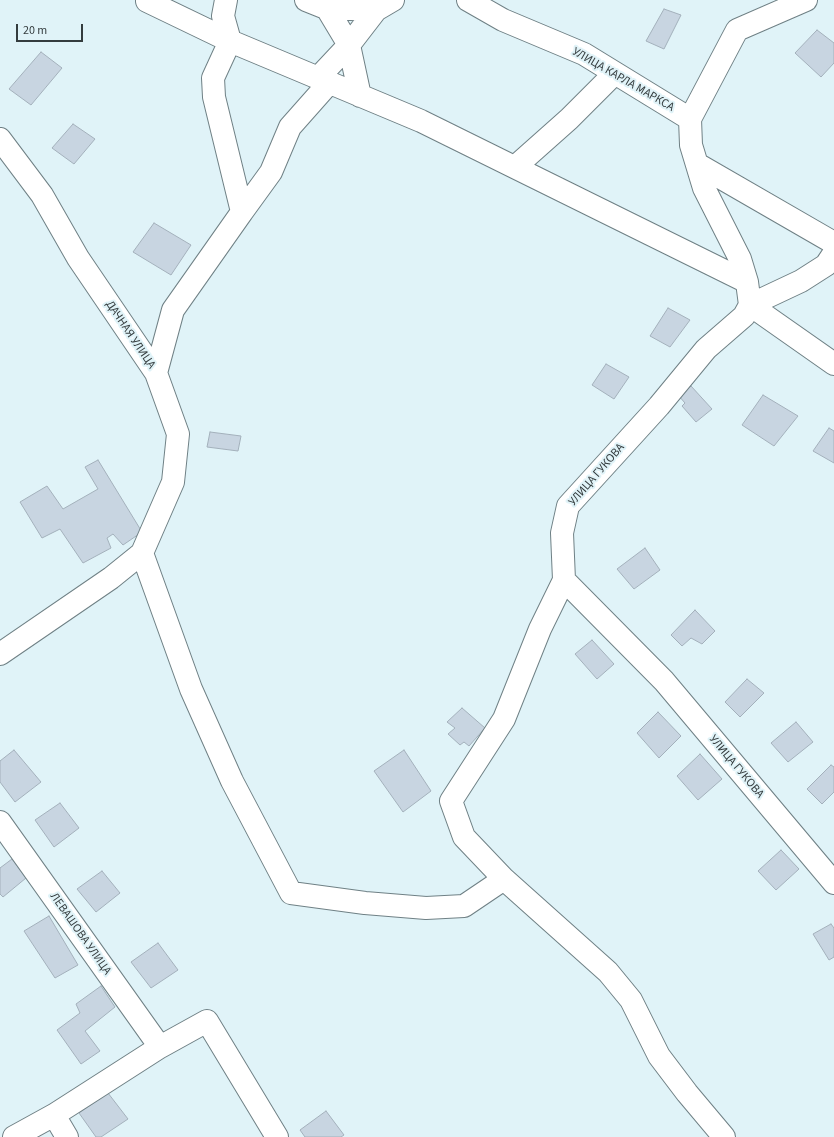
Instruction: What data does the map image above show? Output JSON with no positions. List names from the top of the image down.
{
  "streets": {
    "street": [
      "УЛИЦА КАРЛА МАРКСА",
      "ДАЧНАЯ УЛИЦА",
      "УЛИЦА ГУКОВА",
      "ЛЕВАШОВА УЛИЦА"
    ]
  },
  "scale_bar": "20 m"
}
